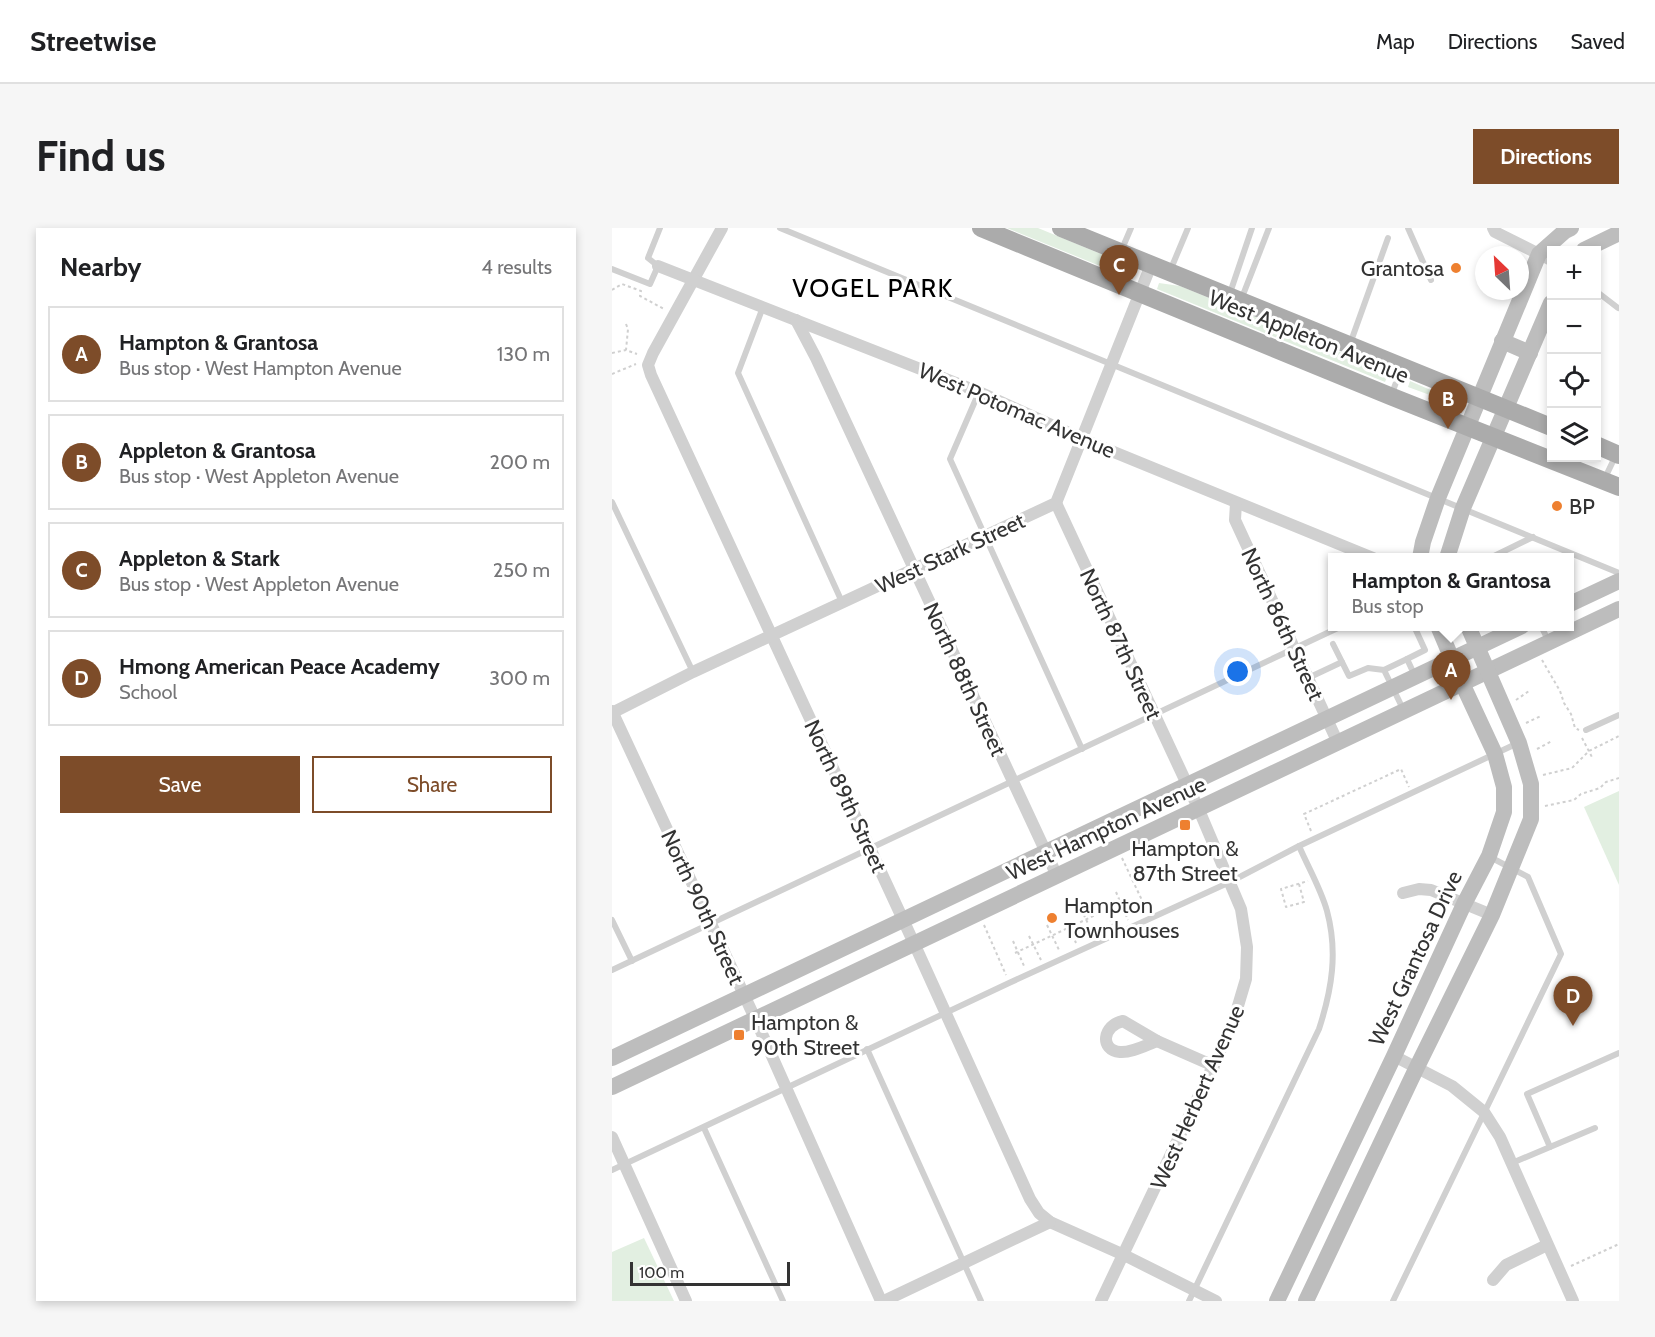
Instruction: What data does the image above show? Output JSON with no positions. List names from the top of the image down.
{
  "streets": {
    "main road": ["West Appleton Avenue"],
    "street": [
      "West Potomac Avenue",
      "West Stark Street",
      "North 86th Street",
      "North 87th Street",
      "North 88th Street",
      "North 89th Street",
      "West Hampton Avenue",
      "North 90th Street",
      "West Grantosa Drive",
      "West Herbert Avenue"
    ]
  },
  "crossings": [
    ["West Potomac Avenue", "North 86th Street"],
    ["West Potomac Avenue", "North 88th Street"],
    ["West Stark Street", "North 87th Street"],
    ["West Stark Street", "North 88th Street"],
    ["West Stark Street", "North 89th Street"],
    ["West Stark Street", "North 90th Street"],
    ["North 86th Street", "West Hampton Avenue"],
    ["North 87th Street", "West Hampton Avenue"],
    ["North 87th Street", "West Herbert Avenue"],
    ["North 88th Street", "West Hampton Avenue"],
    ["North 89th Street", "West Hampton Avenue"],
    ["West Hampton Avenue", "North 90th Street"],
    ["West Hampton Avenue", "West Grantosa Drive"],
    ["West Hampton Avenue", "West Herbert Avenue"]
  ],
  "districts": ["VOGEL PARK"],
  "places": {
    "other": ["Grantosa", "BP", "Hampton Townhouses"],
    "transit": ["Hampton & 87th Street", "Hampton & 90th Street"]
  },
  "scale_bar": "100 m",
  "north": "top left",
  "page": {
    "header": "Streetwise",
    "nav": ["Map", "Directions", "Saved"],
    "buttons": [
      "Directions",
      ["Save", "Share"]
    ],
    "title": "Find us",
    "heading": ["Nearby", "4 results"],
    "pins": [
      "C",
      "B",
      "A",
      "D"
    ],
    "map_buttons": ["+", "−"],
    "list": [
      {
        "mark": "A",
        "name": "Hampton & Grantosa",
        "note": "Bus stop · West Hampton Avenue",
        "value": "130 m"
      },
      {
        "mark": "B",
        "name": "Appleton & Grantosa",
        "note": "Bus stop · West Appleton Avenue",
        "value": "200 m"
      },
      {
        "mark": "C",
        "name": "Appleton & Stark",
        "note": "Bus stop · West Appleton Avenue",
        "value": "250 m"
      },
      {
        "mark": "D",
        "name": "Hmong American Peace Academy",
        "note": "School",
        "value": "300 m"
      }
    ],
    "popup": ["Hampton & Grantosa", "Bus stop"],
    "scale": "100 m"
  }
}
